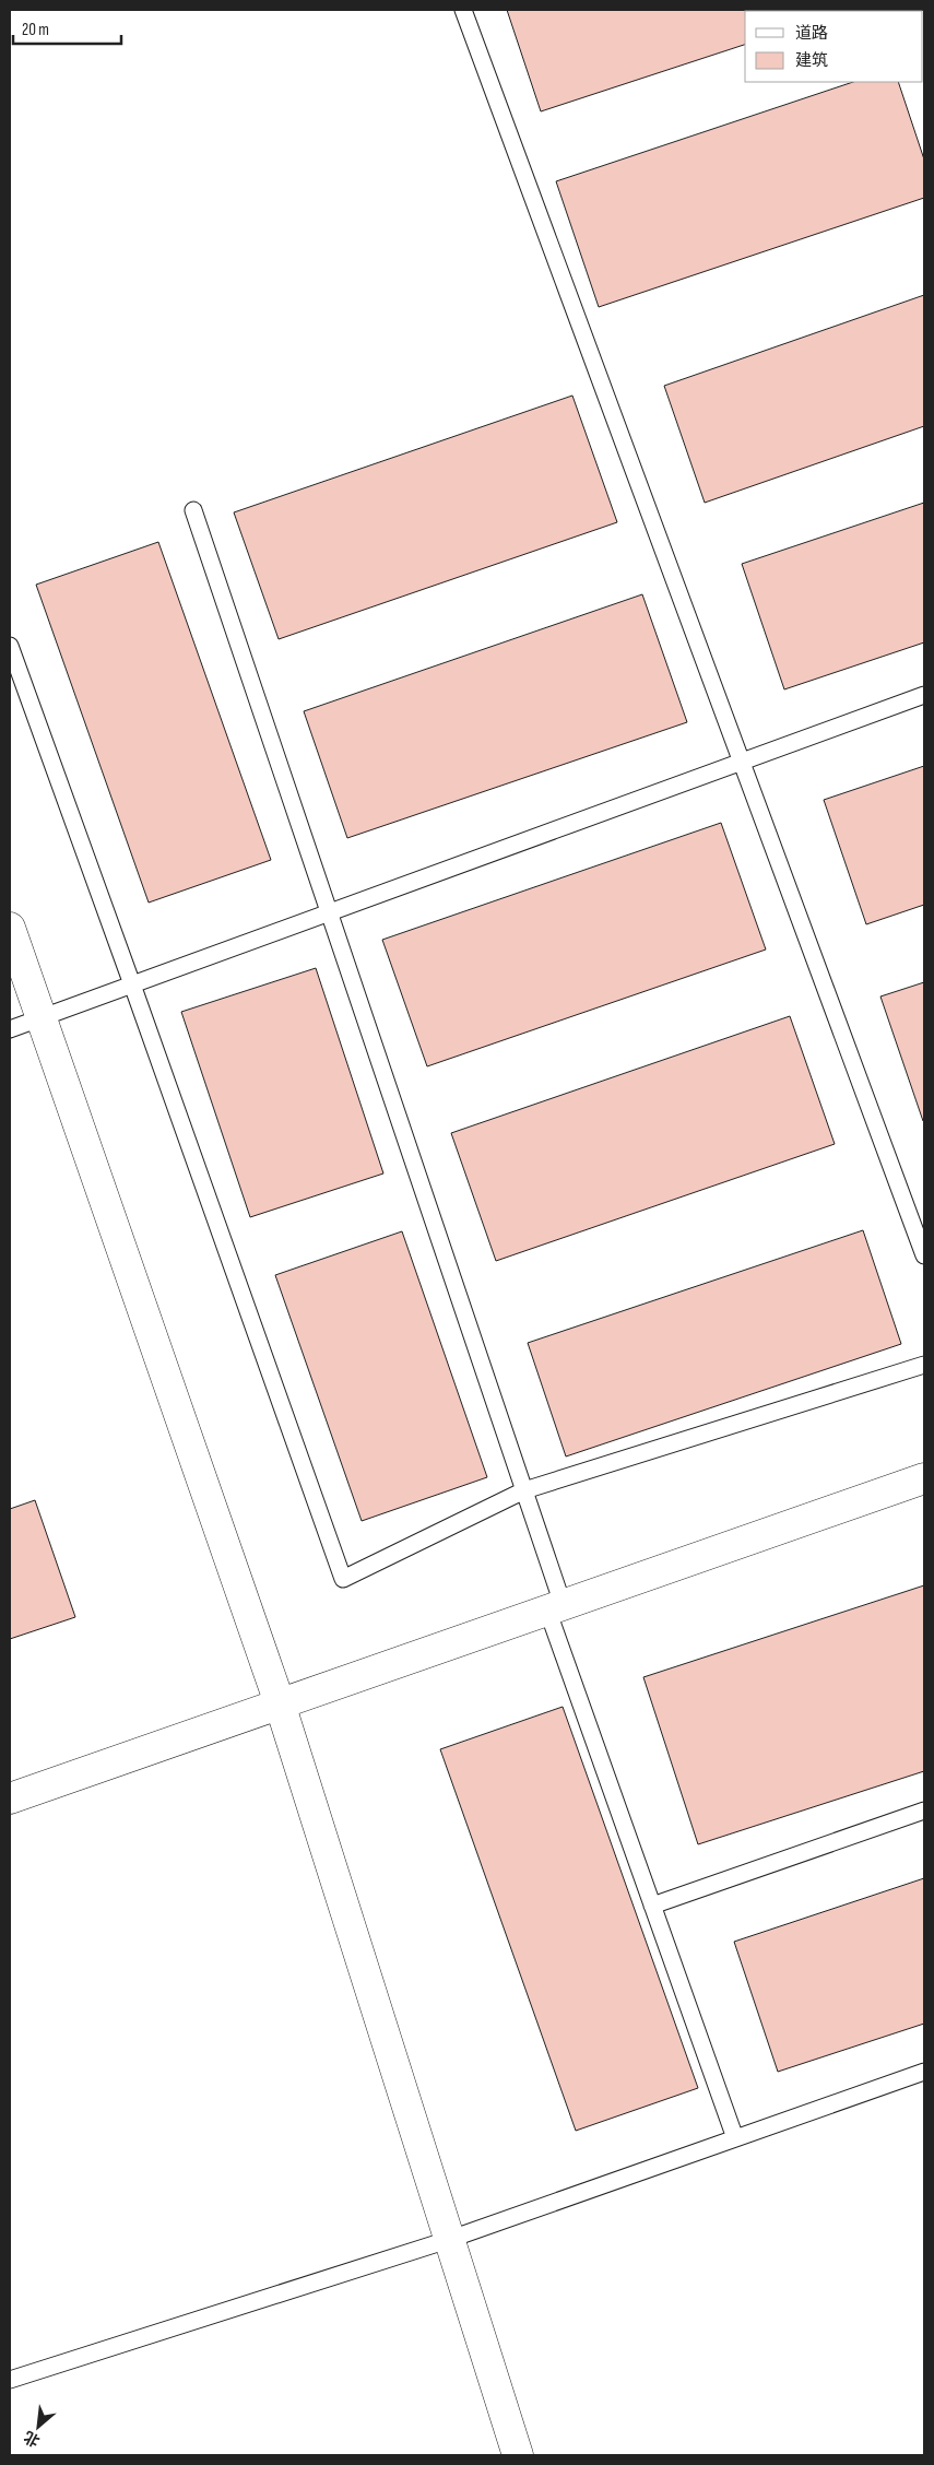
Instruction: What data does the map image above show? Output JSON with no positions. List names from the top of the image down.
{
  "legend": ["道路", "建筑"],
  "scale_bar": "20 m",
  "north": "bottom left"
}
